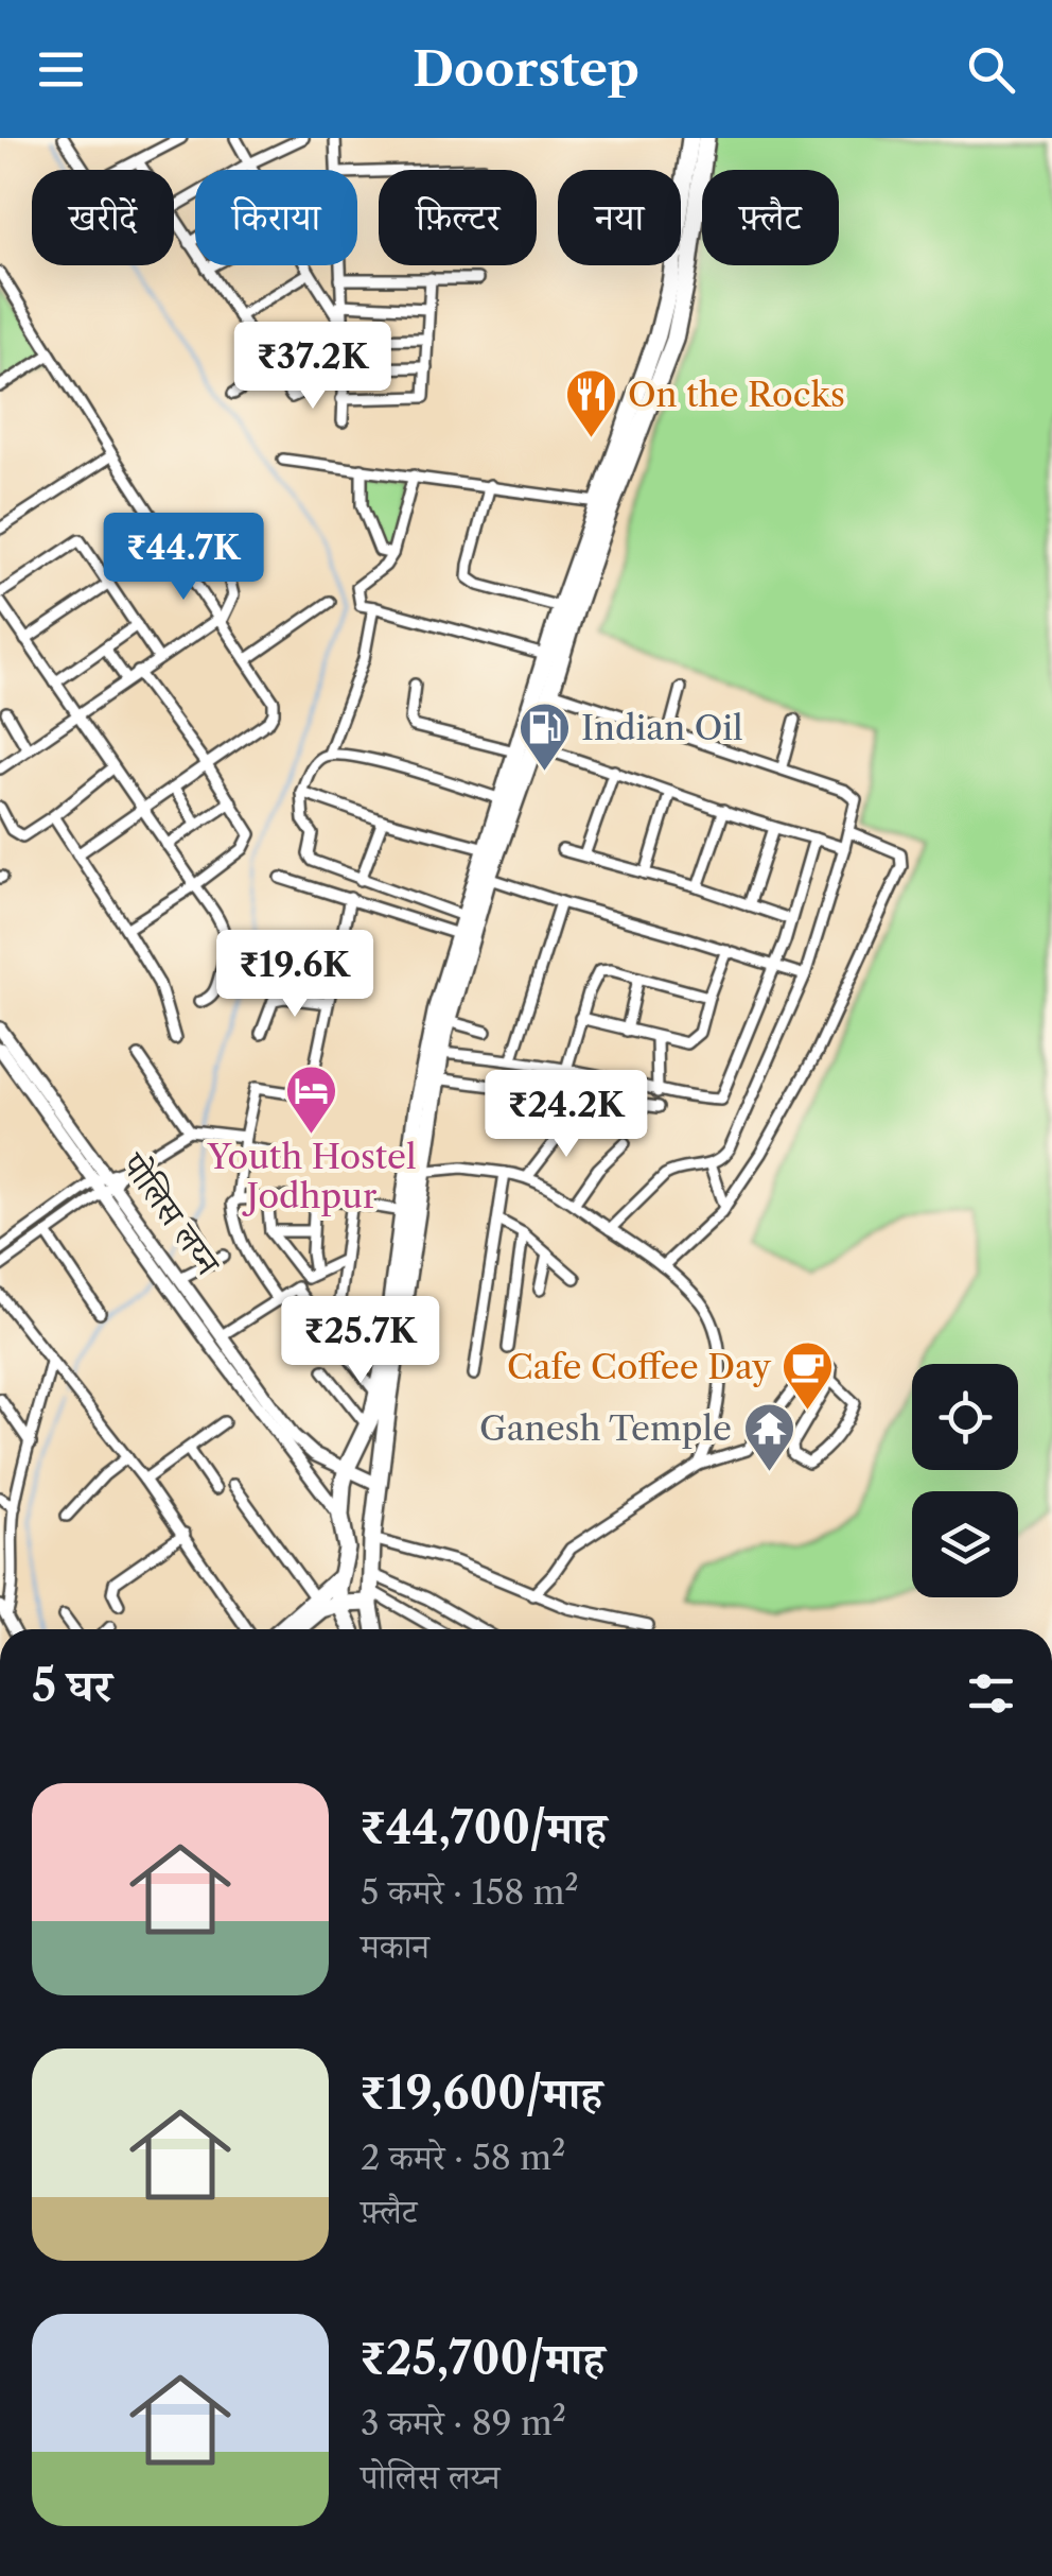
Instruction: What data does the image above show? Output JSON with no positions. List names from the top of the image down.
{
  "streets": {
    "street": ["पोलिस लय्न"]
  },
  "places": {
    "restaurant": ["On the Rocks"],
    "fuel station": ["Indian Oil"],
    "hotel": ["Youth Hostel Jodhpur"],
    "cafe": ["Cafe Coffee Day"],
    "temple": ["Ganesh Temple"]
  },
  "page": {
    "header": "Doorstep",
    "chip": [
      "खरीदें",
      "किराया",
      "फ़िल्टर",
      "नया",
      "फ़्लैट"
    ],
    "price": [
      "₹37.2K",
      "₹44.7K",
      "₹19.6K",
      "₹24.2K",
      "₹25.7K"
    ],
    "heading": "5 घर",
    "list": [
      {
        "name": "₹44,700/माह",
        "note": "5 कमरे · 158 m² · मकान"
      },
      {
        "name": "₹19,600/माह",
        "note": "2 कमरे · 58 m² · फ़्लैट"
      },
      {
        "name": "₹25,700/माह",
        "note": "3 कमरे · 89 m² · पोलिस लय्न"
      }
    ]
  }
}
